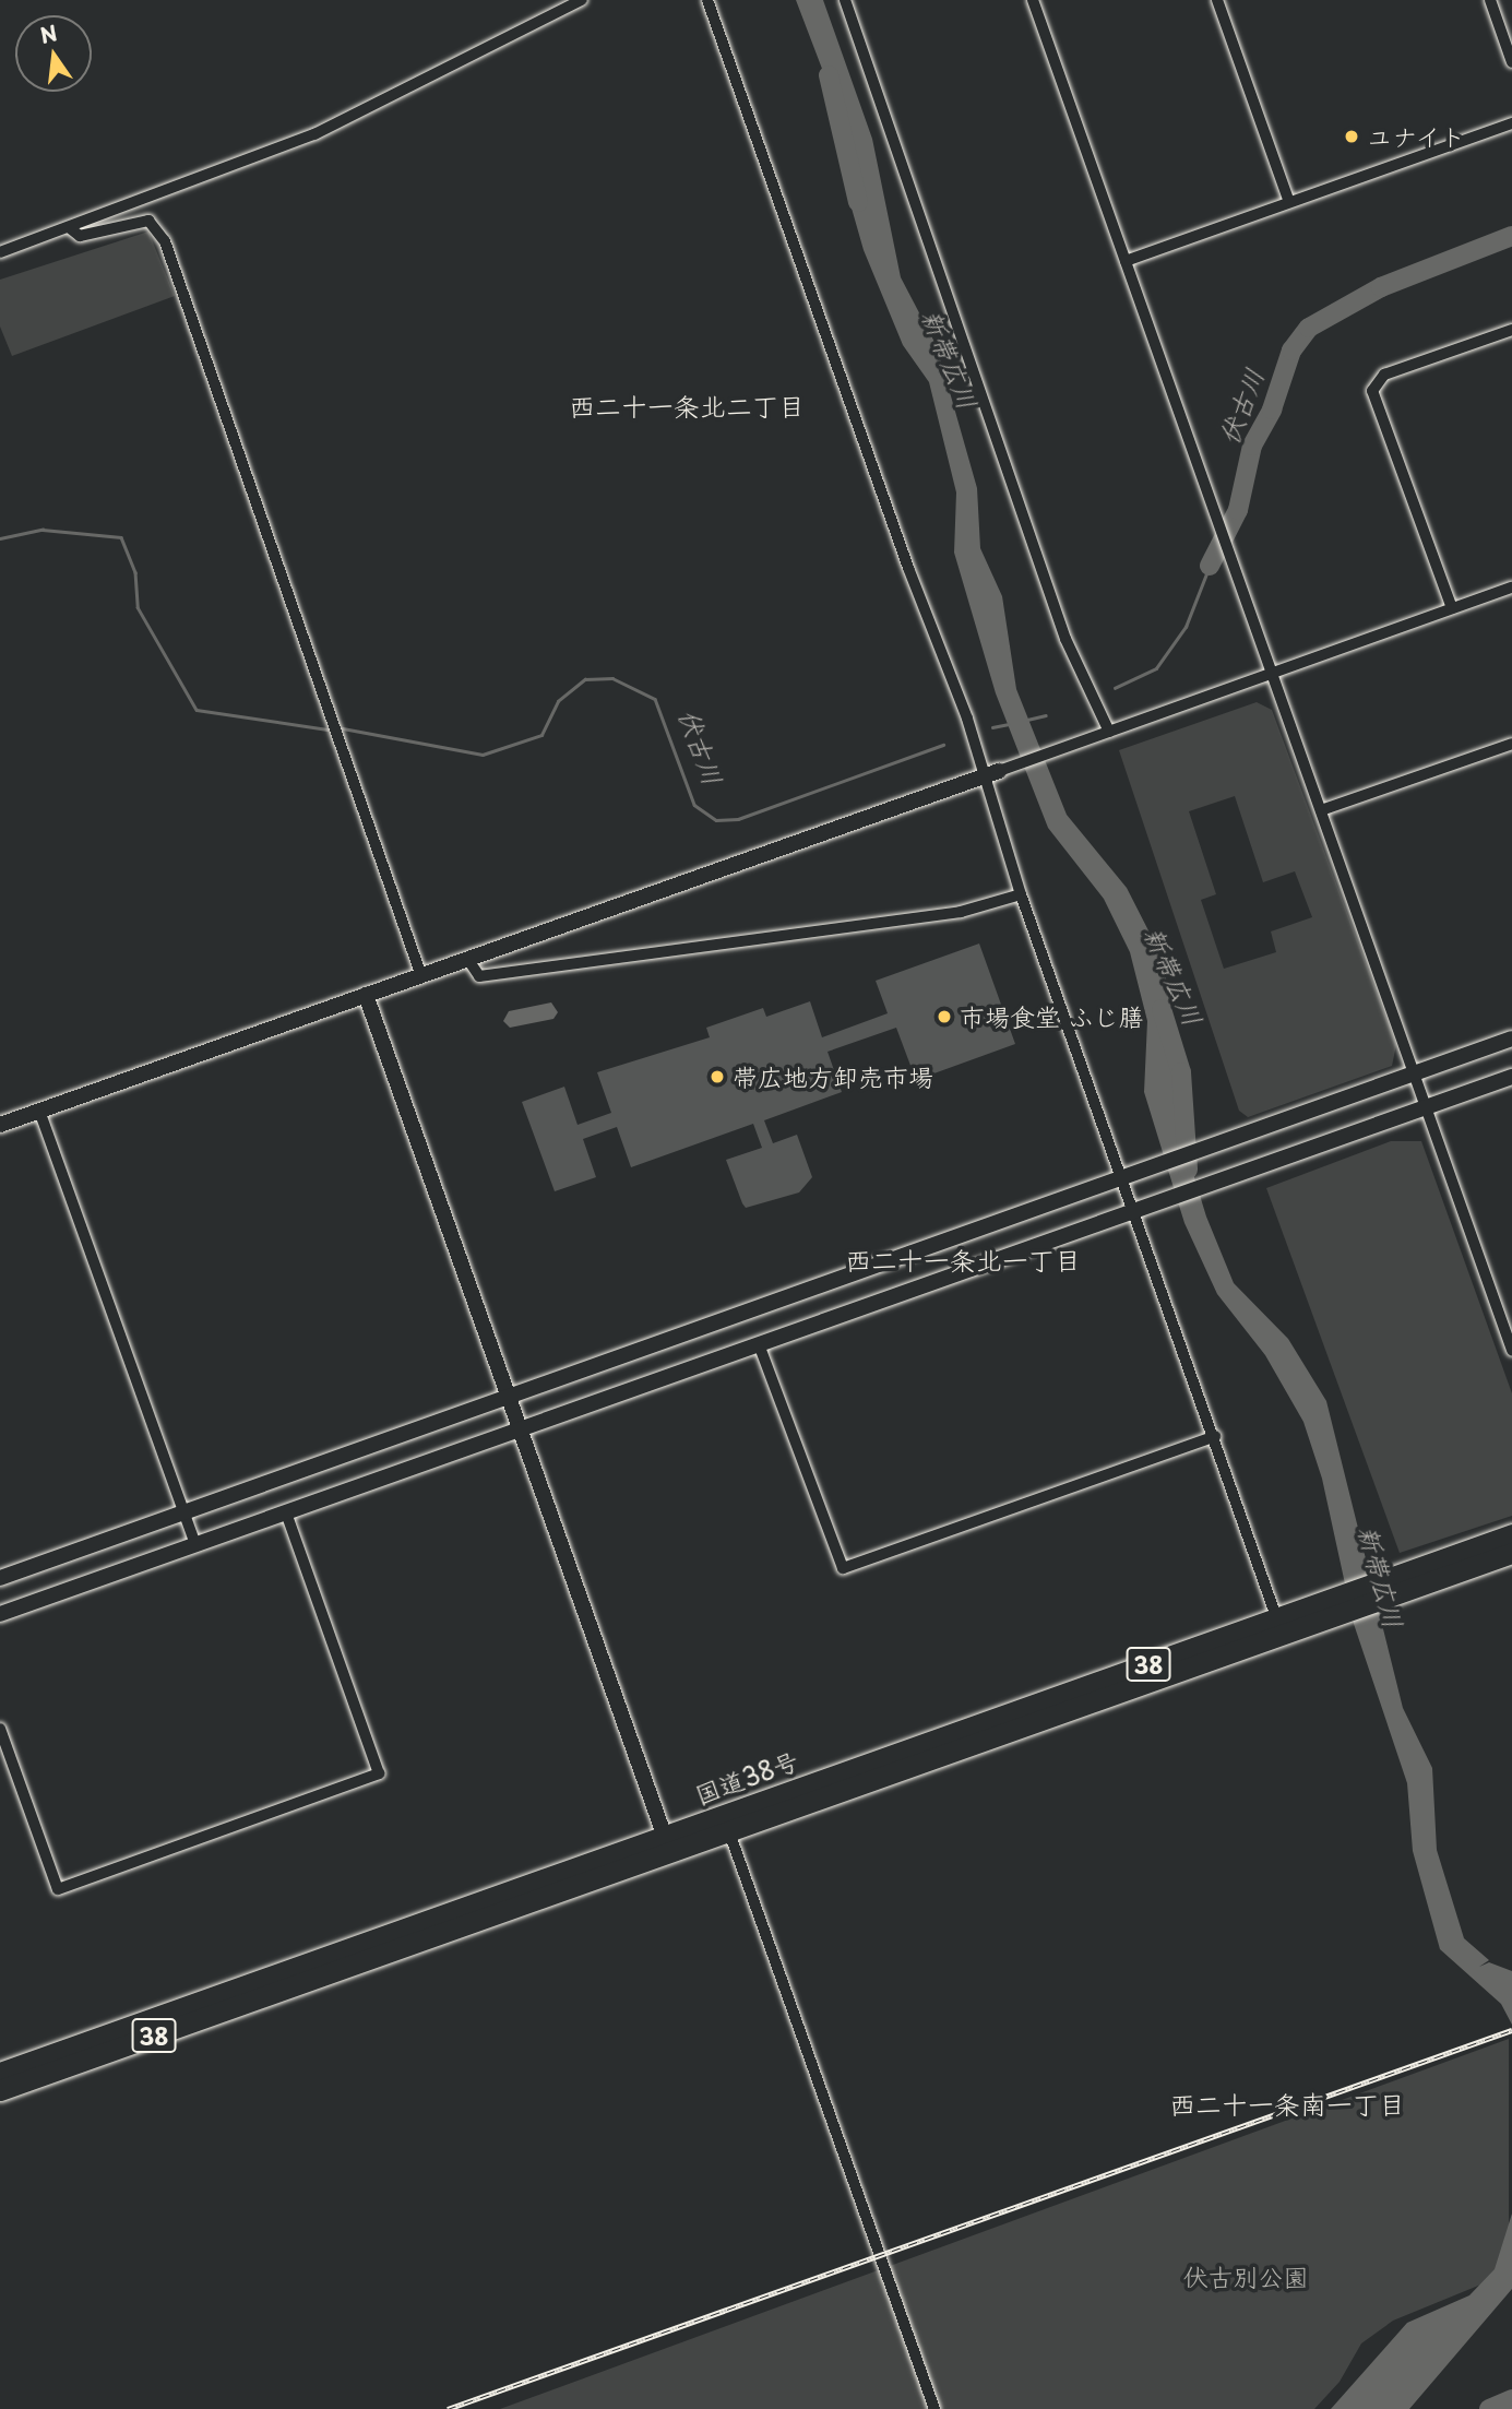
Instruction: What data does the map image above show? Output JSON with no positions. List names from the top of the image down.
{
  "streets": {
    "highway": ["38", "国道38号"]
  },
  "districts": ["西二十一条北二丁目", "西二十一条北一丁目", "西二十一条南一丁目"],
  "water": ["新帯広川", "伏古川"],
  "parks": ["伏古別公園"],
  "places": ["ユナイト", "市場食堂 ふじ膳", "帯広地方卸売市場"],
  "north": "top"
}
